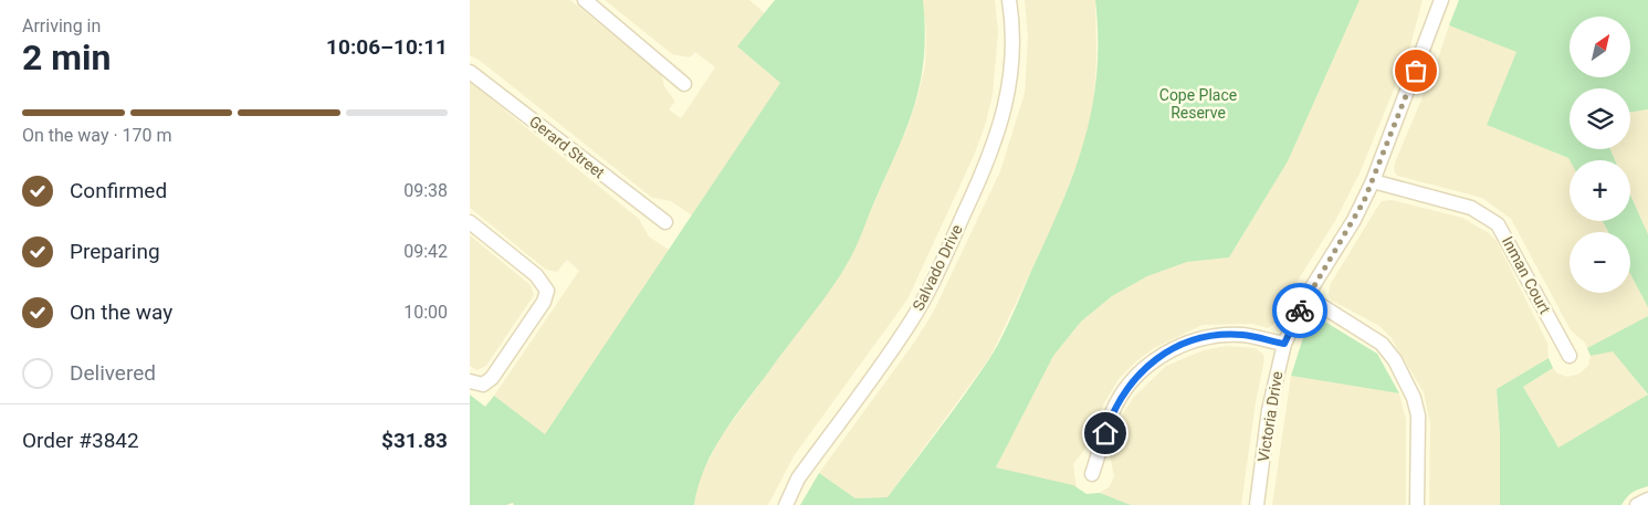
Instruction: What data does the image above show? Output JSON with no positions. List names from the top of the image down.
{
  "streets": {
    "street": [
      "Gerard Street",
      "Salvado Drive",
      "Inman Court",
      "Victoria Drive"
    ]
  },
  "crossings": [
    ["Inman Court", "Victoria Drive"]
  ],
  "parks": ["Cope Place Reserve"],
  "north": "top right",
  "page": {
    "heading": ["2 min", "Arriving in", "10:06–10:11"],
    "panel": ["Order #3842", "$31.83"],
    "map_buttons": ["+", "−"],
    "bar": "On the way · 170 m",
    "list": [
      ["Confirmed", "09:38"],
      ["Preparing", "09:42"],
      ["On the way", "10:00"],
      "Delivered"
    ]
  }
}
